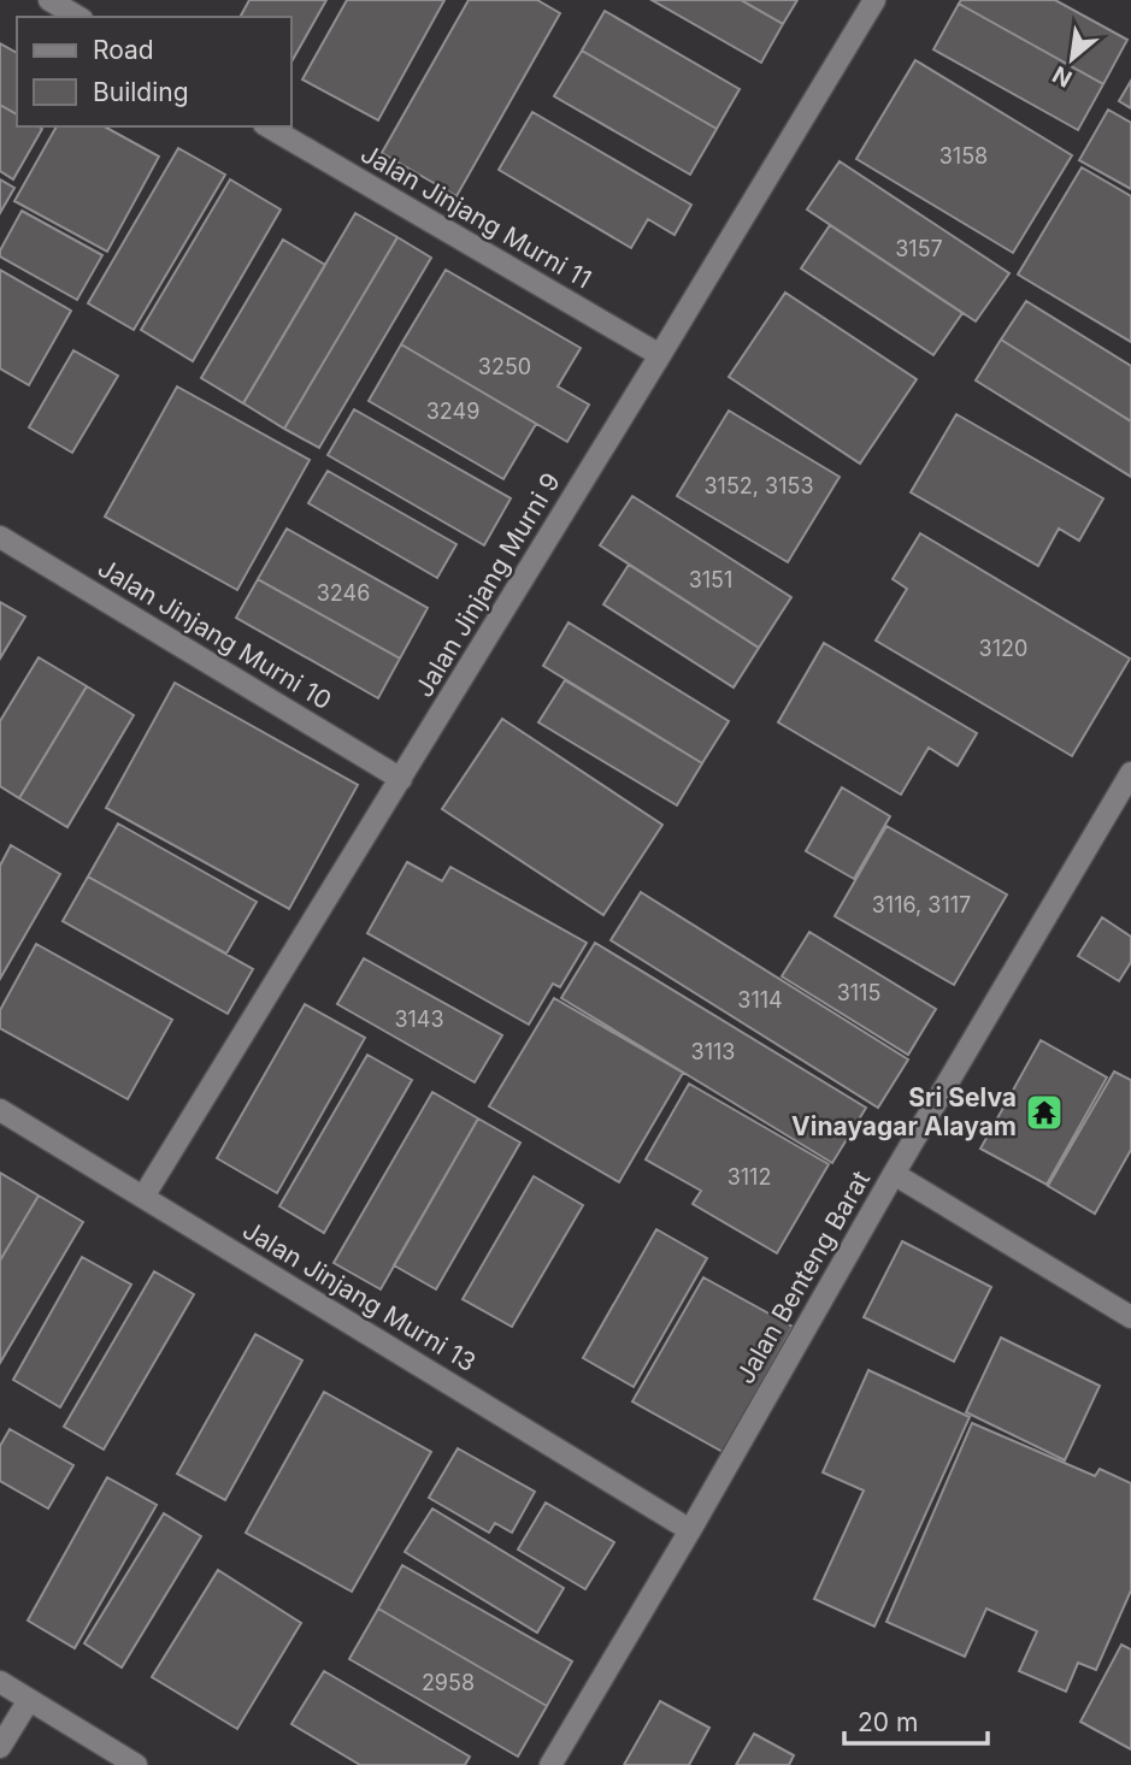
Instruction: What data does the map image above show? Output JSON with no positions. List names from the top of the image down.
{
  "streets": {
    "street": [
      "Jalan Jinjang Murni 11",
      "Jalan Jinjang Murni 9",
      "Jalan Jinjang Murni 10",
      "Jalan Benteng Barat",
      "Jalan Jinjang Murni 13"
    ]
  },
  "crossings": [
    ["Jalan Jinjang Murni 11", "Jalan Jinjang Murni 9"],
    ["Jalan Jinjang Murni 9", "Jalan Jinjang Murni 10"],
    ["Jalan Jinjang Murni 9", "Jalan Jinjang Murni 13"],
    ["Jalan Benteng Barat", "Jalan Jinjang Murni 13"]
  ],
  "places": {
    "temple": ["Sri Selva Vinayagar Alayam"]
  },
  "house_numbers": [
    "3158",
    "3157",
    "3250",
    "3249",
    "3152, 3153",
    "3151",
    "3246",
    "3120",
    "3116, 3117",
    "3115",
    "3114",
    "3143",
    "3113",
    "3112",
    "2958"
  ],
  "legend": ["Road", "Building"],
  "scale_bar": "20 m",
  "north": "bottom left"
}
